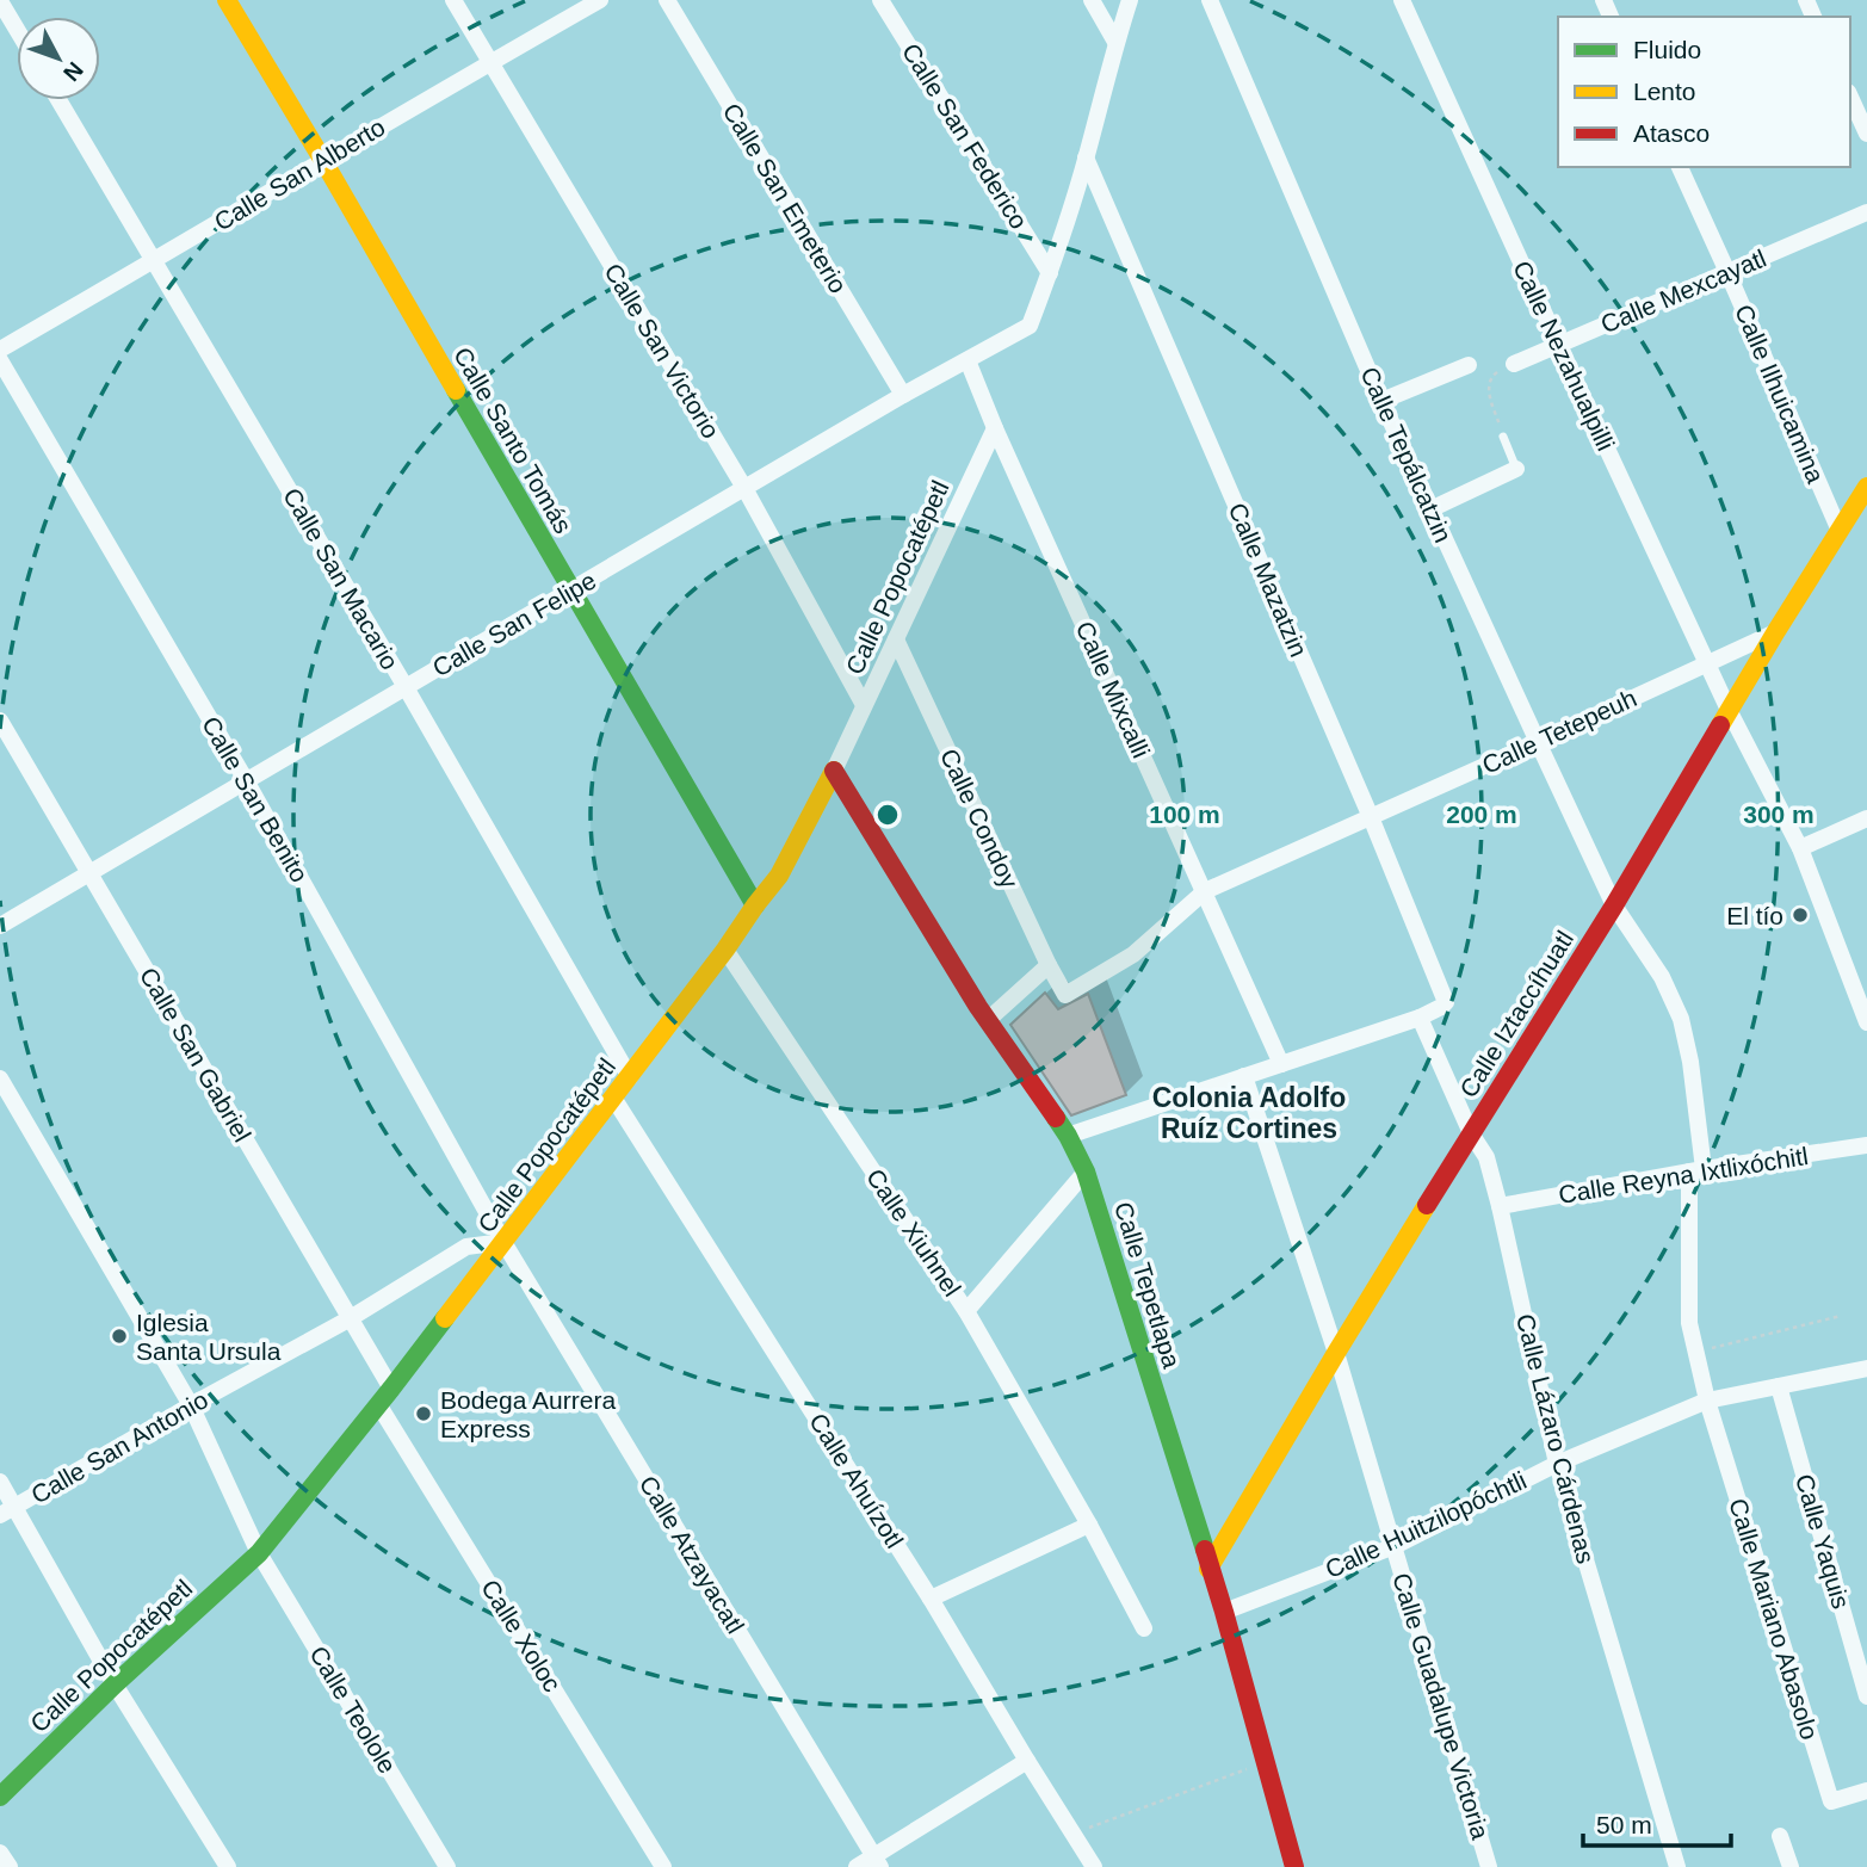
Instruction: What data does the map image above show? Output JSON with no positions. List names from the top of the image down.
{
  "streets": {
    "street": [
      "Calle San Federico",
      "Calle San Alberto",
      "Calle San Emeterio",
      "Calle Mexcayatl",
      "Calle San Victorio",
      "Calle Nezahualpilli",
      "Calle Ilhuicamina",
      "Calle Santo Tomás",
      "Calle Tepálcatzin",
      "Calle Popocatépetl",
      "Calle San Macario",
      "Calle Mazatzin",
      "Calle San Felipe",
      "Calle Mixcalli",
      "Calle Tetepeuh",
      "Calle San Benito",
      "Calle Condoy",
      "Calle Iztaccíhuatl",
      "Calle San Gabriel",
      "Calle Reyna Ixtlixóchitl",
      "Calle Xiuhnel",
      "Calle Tepetlapa",
      "Calle Lázaro Cárdenas",
      "Calle San Antonio",
      "Calle Ahuízotl",
      "Calle Huitzilopóchtli",
      "Calle Yaquis",
      "Calle Atzayacatl",
      "Calle Mariano Abasolo",
      "Calle Xoloc",
      "Calle Guadalupe Victoria",
      "Calle Teolole"
    ]
  },
  "crossings": [
    ["Calle San Federico", "Calle San Felipe"],
    ["Calle San Alberto", "Calle San Victorio"],
    ["Calle San Alberto", "Calle Santo Tomás"],
    ["Calle San Alberto", "Calle San Macario"],
    ["Calle San Emeterio", "Calle San Felipe"],
    ["Calle Mexcayatl", "Calle Nezahualpilli"],
    ["Calle Mexcayatl", "Calle Ilhuicamina"],
    ["Calle San Victorio", "Calle Popocatépetl"],
    ["Calle San Victorio", "Calle San Felipe"],
    ["Calle Nezahualpilli", "Calle Tetepeuh"],
    ["Calle Nezahualpilli", "Calle Iztaccíhuatl"],
    ["Calle Ilhuicamina", "Calle Iztaccíhuatl"],
    ["Calle Santo Tomás", "Calle Popocatépetl"],
    ["Calle Santo Tomás", "Calle San Felipe"],
    ["Calle Tepálcatzin", "Calle Tetepeuh"],
    ["Calle Tepálcatzin", "Calle Iztaccíhuatl"],
    ["Calle Tepálcatzin", "Calle Reyna Ixtlixóchitl"],
    ["Calle Tepálcatzin", "Calle Huitzilopóchtli"],
    ["Calle Tepálcatzin", "Calle Mariano Abasolo"],
    ["Calle Popocatépetl", "Calle San Macario"],
    ["Calle Popocatépetl", "Calle Mixcalli"],
    ["Calle Popocatépetl", "Calle San Benito"],
    ["Calle Popocatépetl", "Calle Condoy"],
    ["Calle Popocatépetl", "Calle San Gabriel"],
    ["Calle Popocatépetl", "Calle Xiuhnel"],
    ["Calle Popocatépetl", "Calle Tepetlapa"],
    ["Calle Popocatépetl", "Calle San Antonio"],
    ["Calle Popocatépetl", "Calle Ahuízotl"],
    ["Calle Popocatépetl", "Calle Atzayacatl"],
    ["Calle Popocatépetl", "Calle Xoloc"],
    ["Calle Popocatépetl", "Calle Teolole"],
    ["Calle San Macario", "Calle San Felipe"],
    ["Calle Mazatzin", "Calle Tetepeuh"],
    ["Calle Mazatzin", "Calle Lázaro Cárdenas"],
    ["Calle San Felipe", "Calle Mixcalli"],
    ["Calle San Felipe", "Calle San Benito"],
    ["Calle San Felipe", "Calle San Gabriel"],
    ["Calle Mixcalli", "Calle Tetepeuh"],
    ["Calle Tetepeuh", "Calle Condoy"],
    ["Calle Tetepeuh", "Calle Iztaccíhuatl"],
    ["Calle San Benito", "Calle San Antonio"],
    ["Calle San Benito", "Calle Atzayacatl"],
    ["Calle Iztaccíhuatl", "Calle Tepetlapa"],
    ["Calle Iztaccíhuatl", "Calle Lázaro Cárdenas"],
    ["Calle Iztaccíhuatl", "Calle Guadalupe Victoria"],
    ["Calle San Gabriel", "Calle San Antonio"],
    ["Calle San Gabriel", "Calle Xoloc"],
    ["Calle Reyna Ixtlixóchitl", "Calle Lázaro Cárdenas"],
    ["Calle Tepetlapa", "Calle Huitzilopóchtli"],
    ["Calle Lázaro Cárdenas", "Calle Huitzilopóchtli"],
    ["Calle San Antonio", "Calle Atzayacatl"],
    ["Calle San Antonio", "Calle Teolole"],
    ["Calle Huitzilopóchtli", "Calle Yaquis"],
    ["Calle Huitzilopóchtli", "Calle Mariano Abasolo"],
    ["Calle Huitzilopóchtli", "Calle Guadalupe Victoria"]
  ],
  "districts": ["Colonia Adolfo Ruíz Cortines"],
  "places": ["El tío", "Iglesia Santa Ursula", "Bodega Aurrera Express"],
  "legend": ["Fluido", "Lento", "Atasco"],
  "scale_bar": "50 m",
  "north": "bottom right",
  "rings": ["100 m", "200 m", "300 m"]
}
